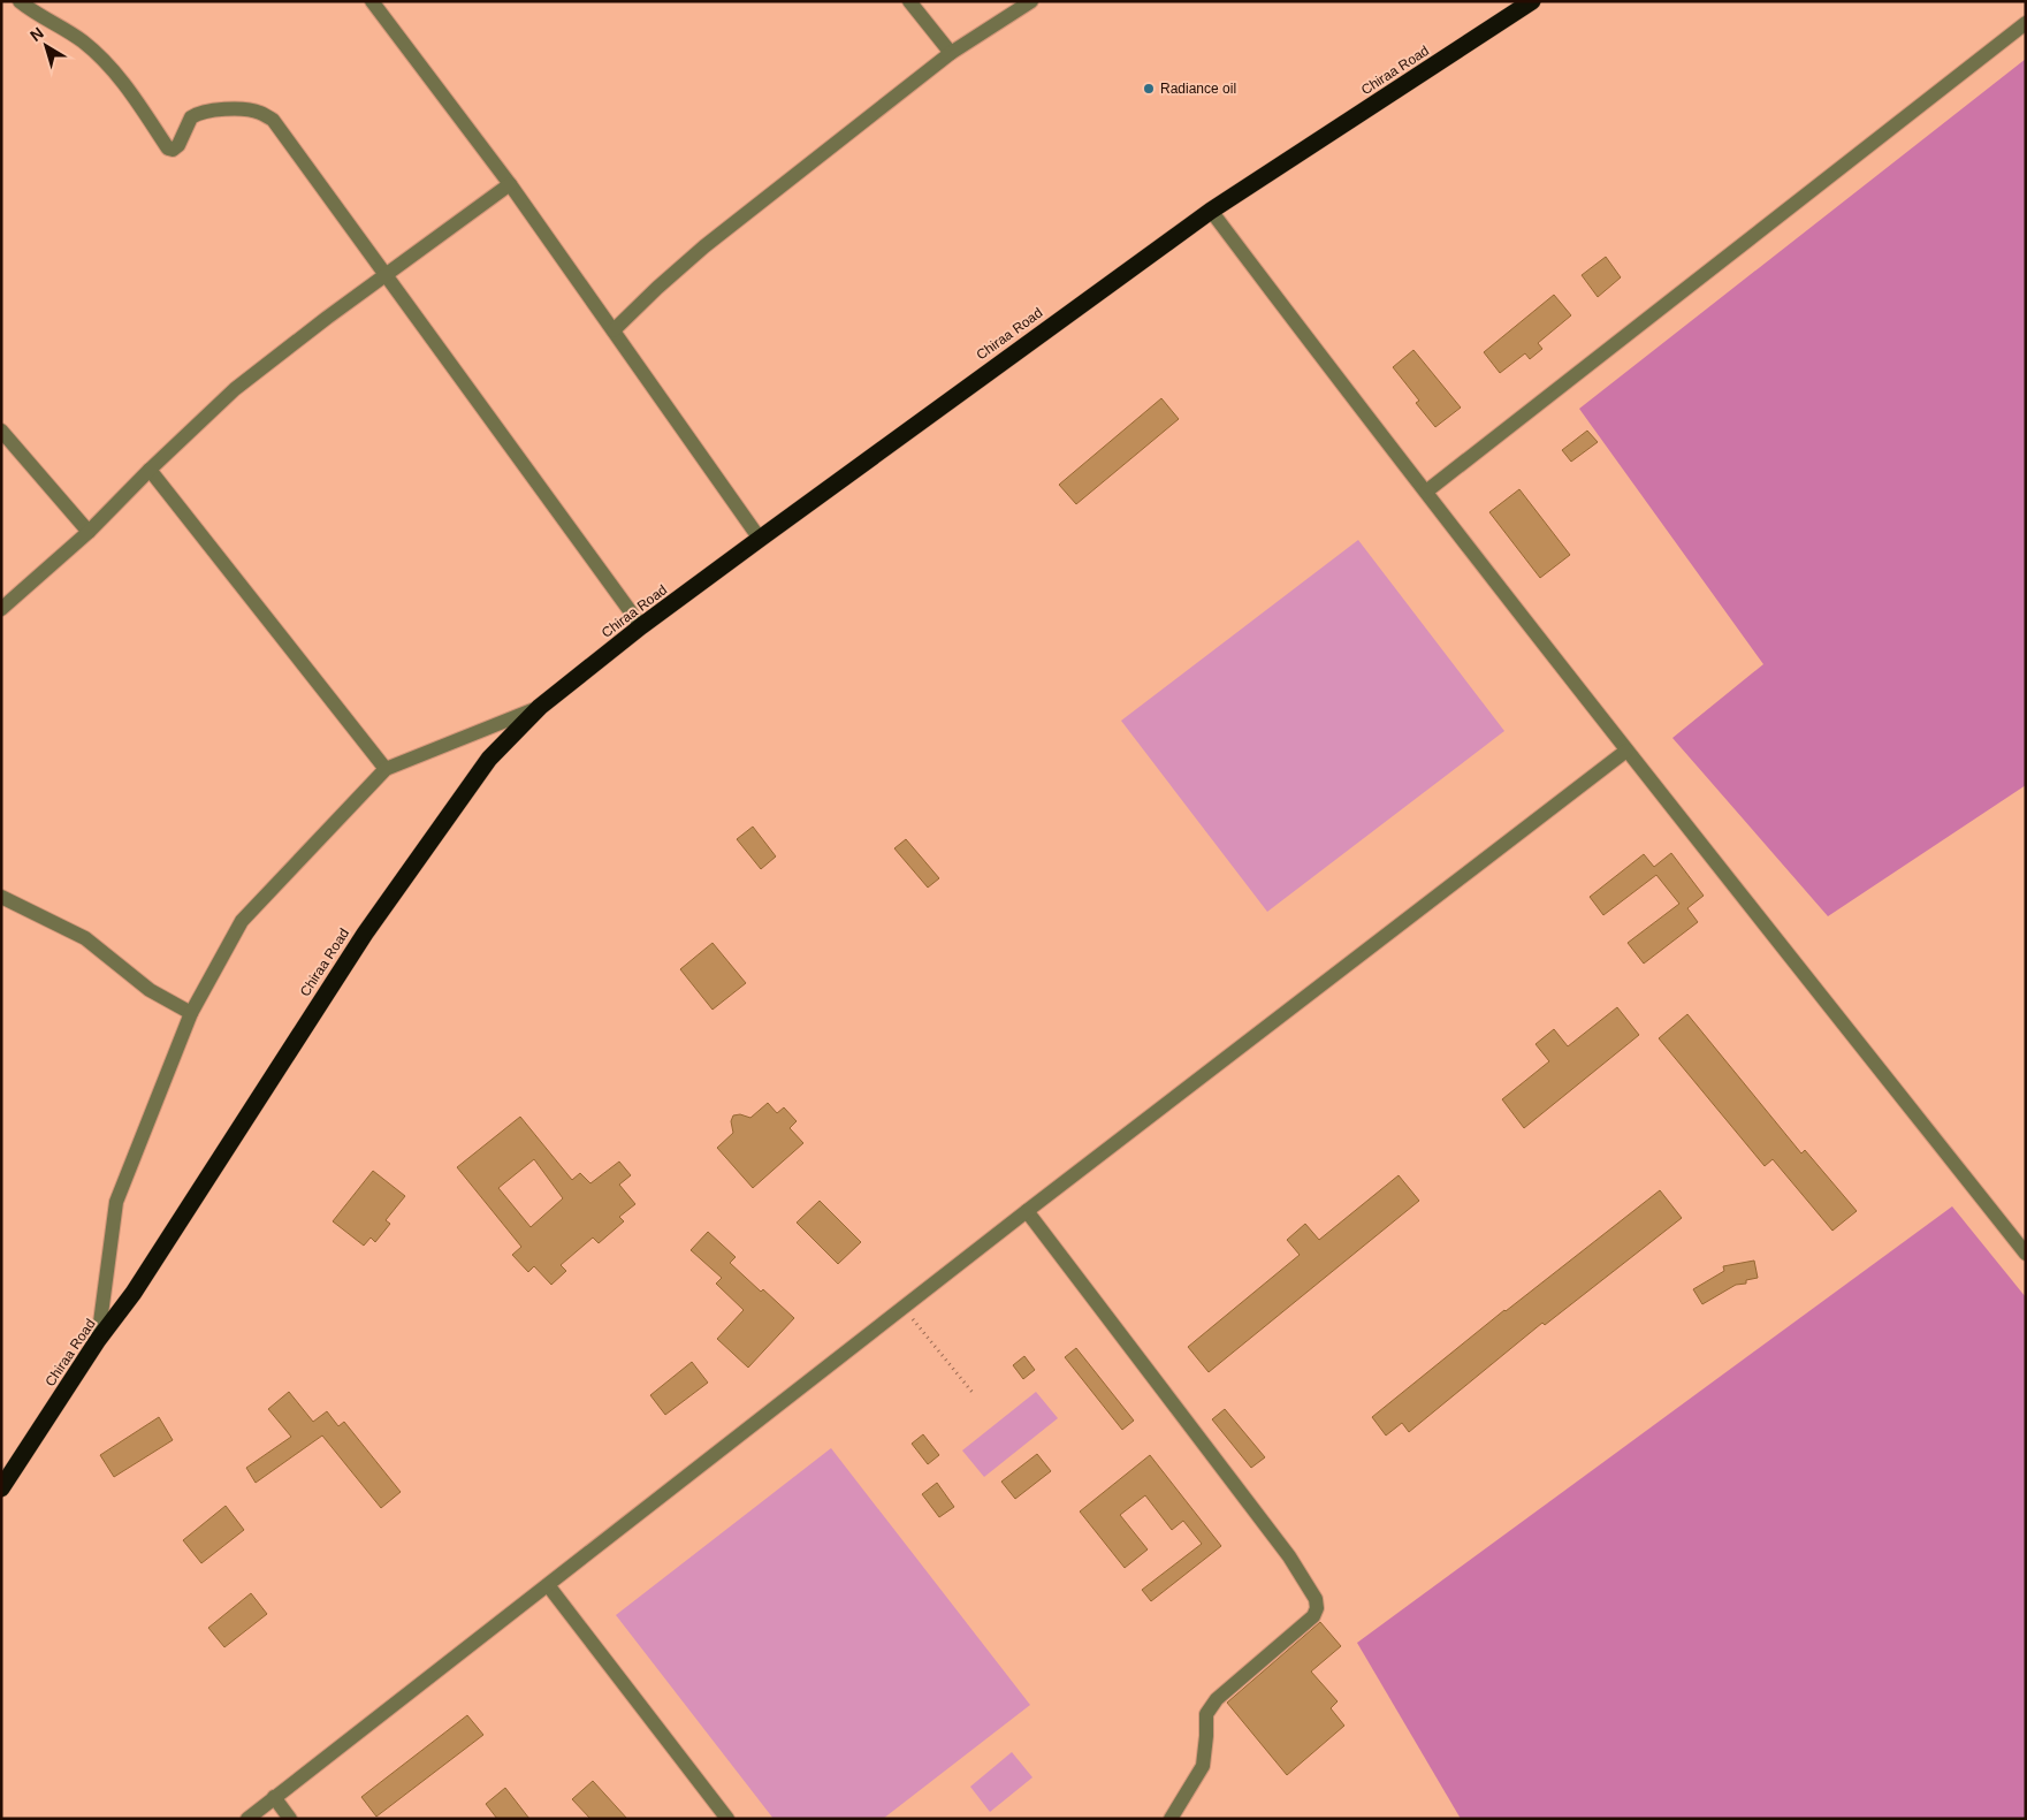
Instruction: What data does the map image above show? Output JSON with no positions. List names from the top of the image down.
{
  "streets": {
    "highway": ["Chiraa Road"]
  },
  "places": ["Radiance oil"],
  "north": "top left"
}
